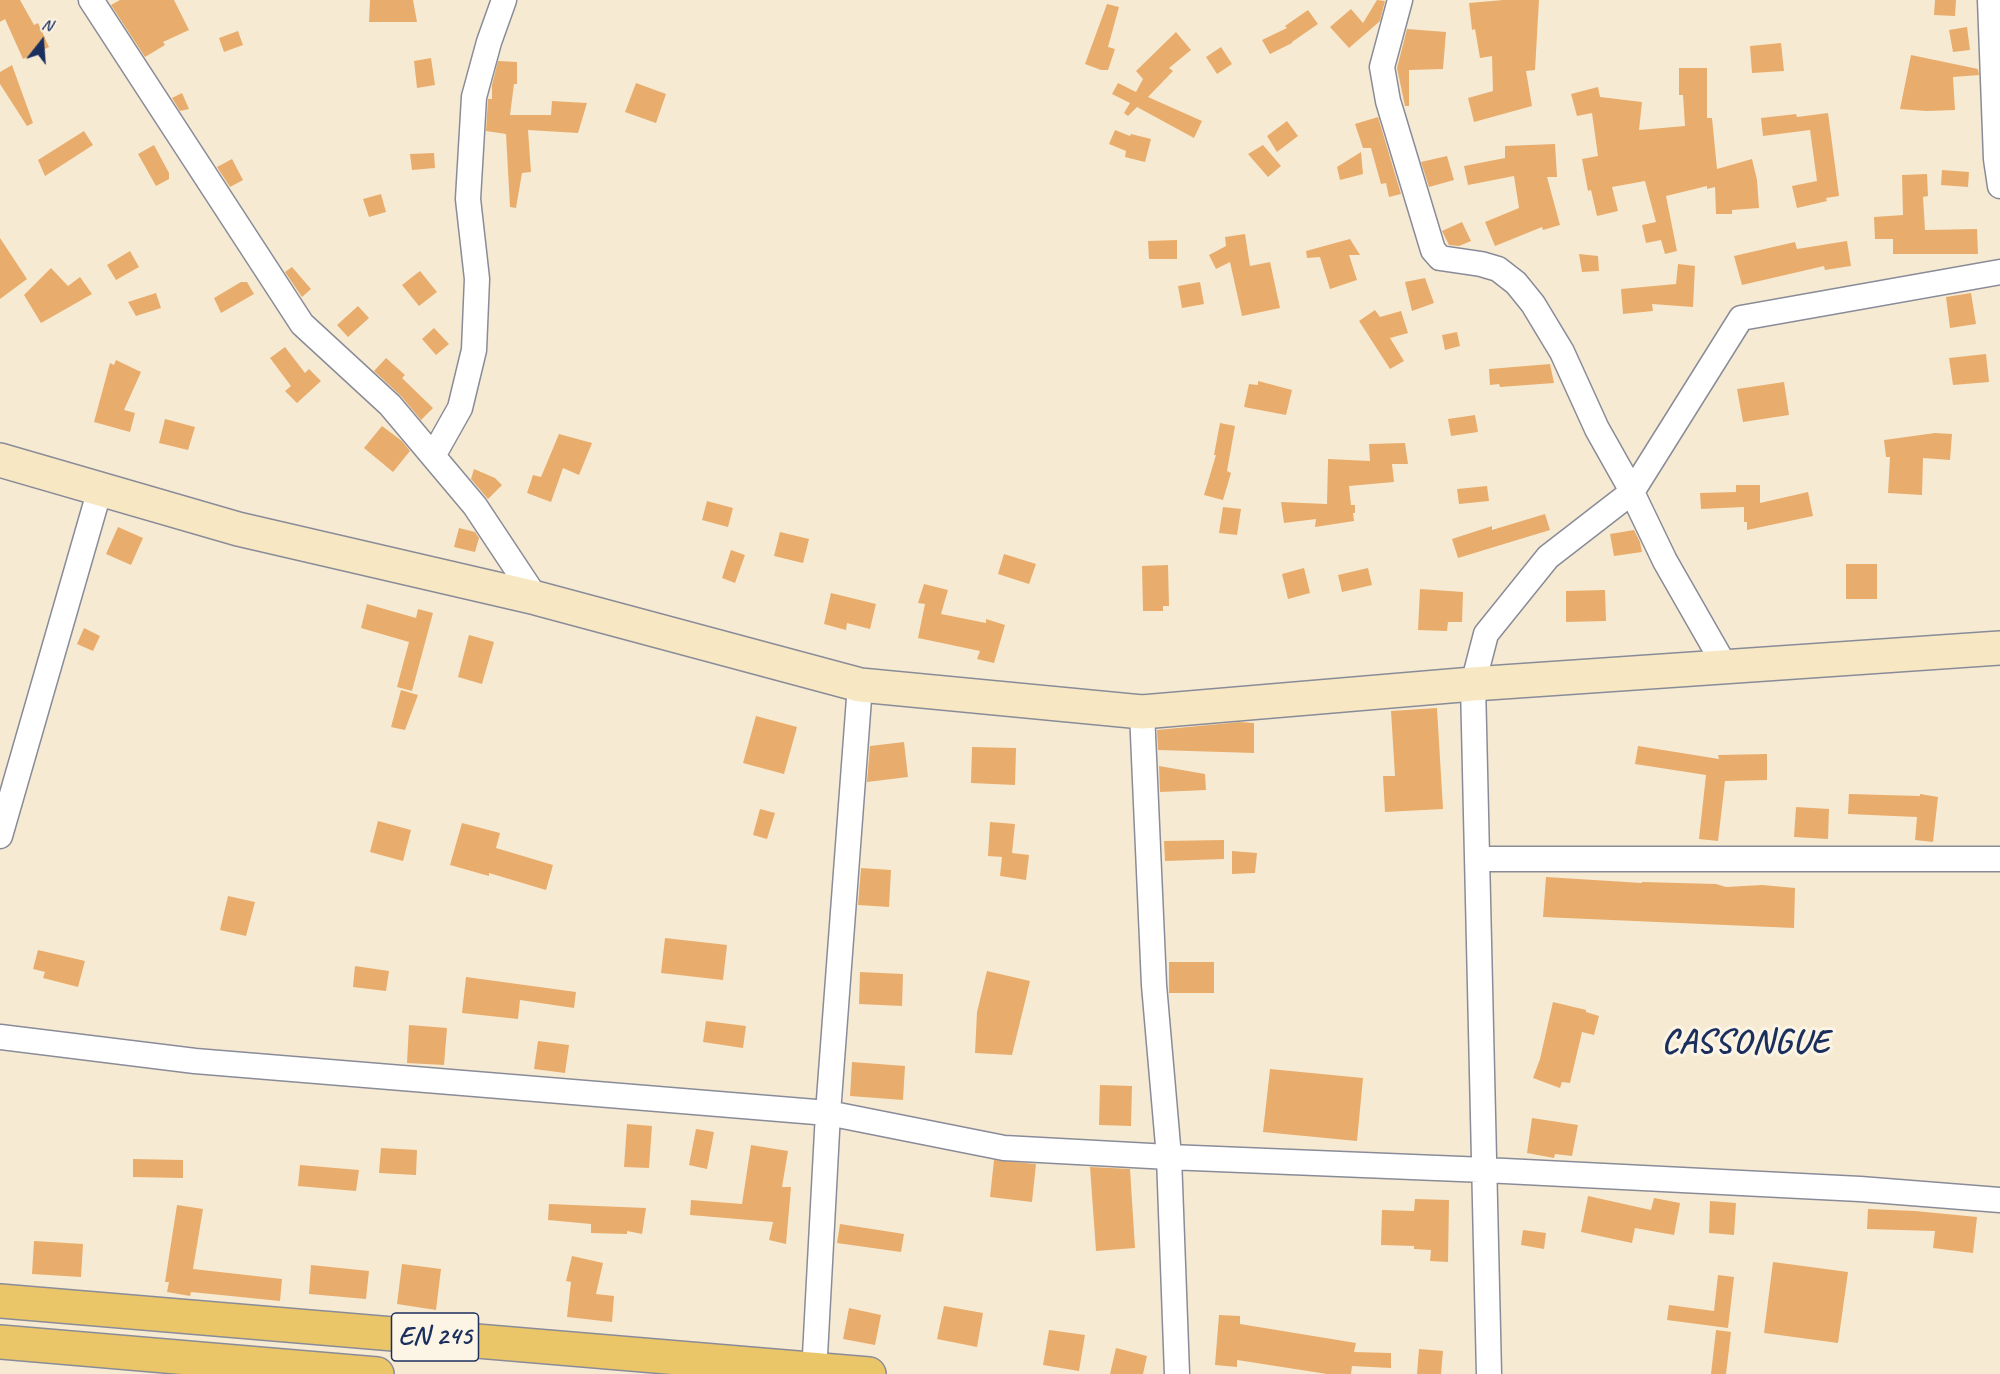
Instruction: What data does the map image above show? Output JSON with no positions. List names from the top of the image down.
{
  "streets": {
    "main road": ["EN 245"]
  },
  "districts": ["CASSONGUE"],
  "north": "top"
}
